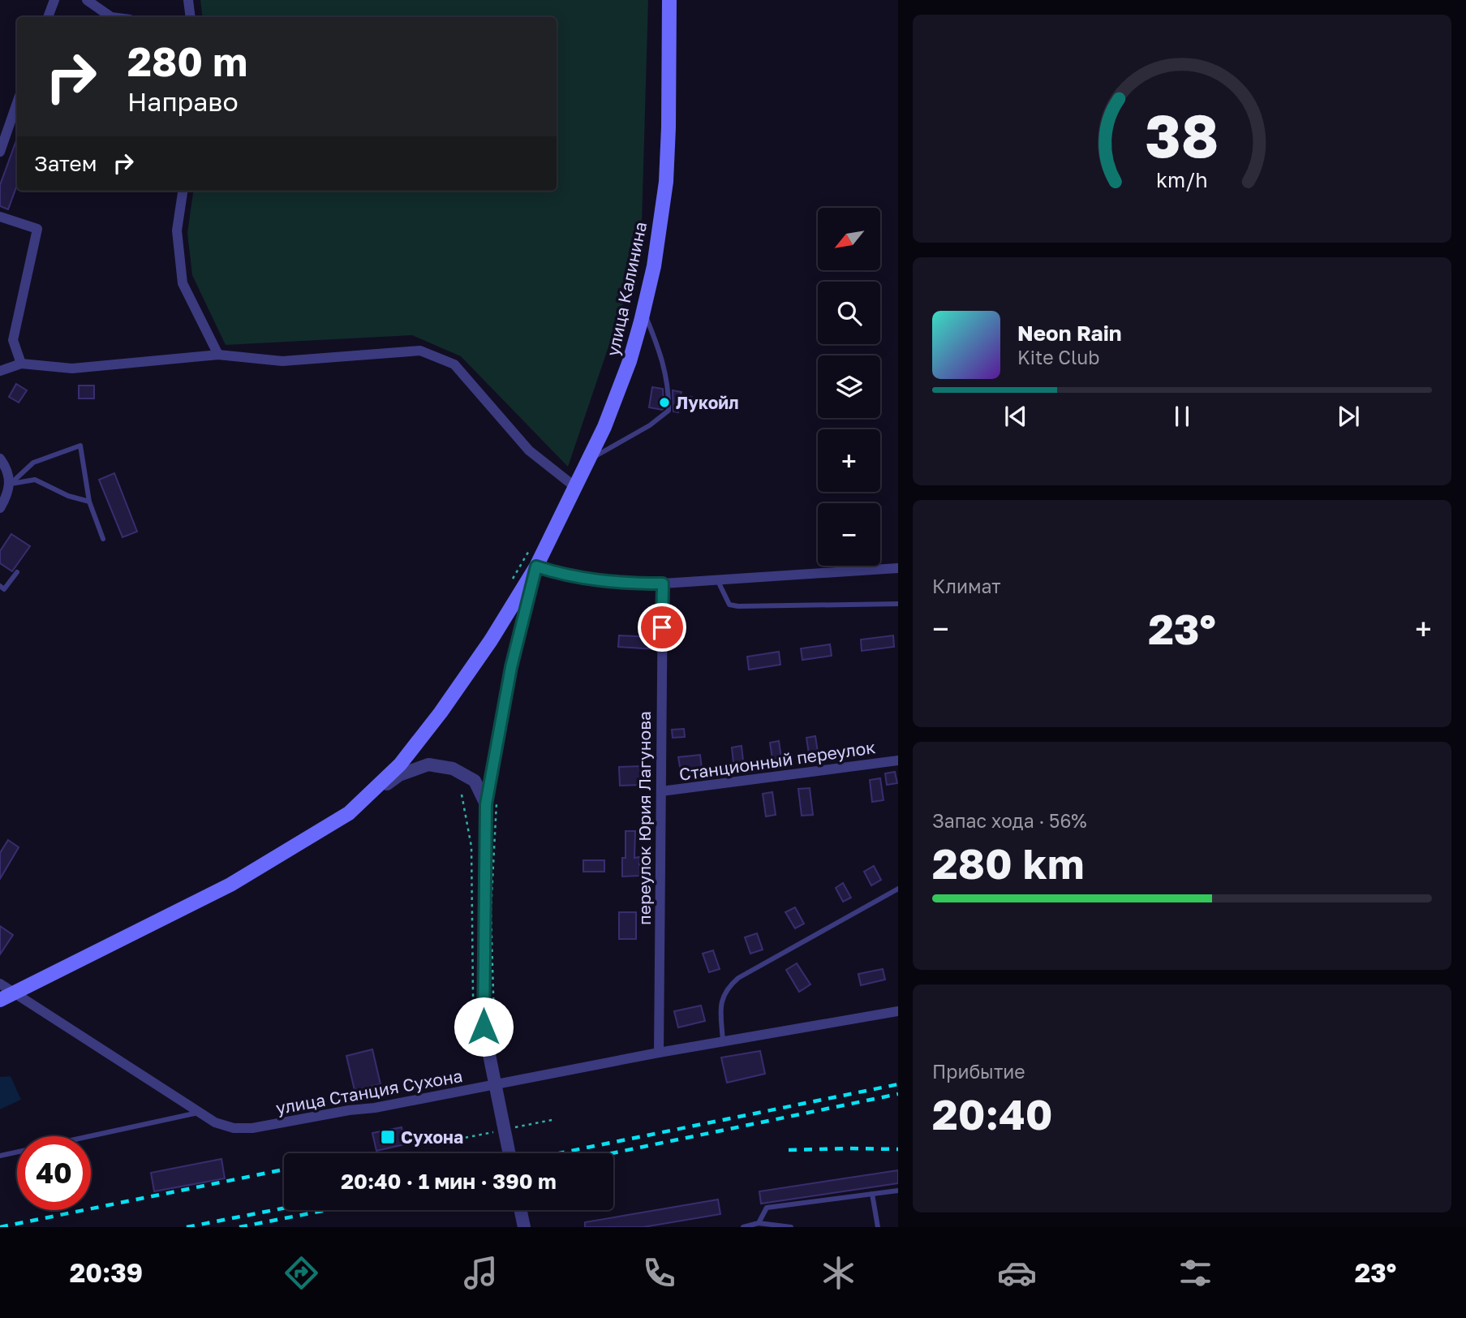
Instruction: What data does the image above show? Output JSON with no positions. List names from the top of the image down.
{
  "streets": {
    "main road": ["улица Калинина"],
    "street": ["Станционный переулок", "переулок Юрия Лагунова", "улица Станция Сухона"]
  },
  "crossings": [
    ["улица Калинина", "улица Станция Сухона"],
    ["Станционный переулок", "переулок Юрия Лагунова"],
    ["переулок Юрия Лагунова", "улица Станция Сухона"]
  ],
  "places": {
    "other": ["Лукойл"],
    "transit": ["Сухона"]
  },
  "north": "bottom left",
  "page": {
    "turn": ["280 m", "Направо"],
    "then": "Затем",
    "map_buttons": ["+", "−"],
    "song": ["Neon Rain", "Kite Club"],
    "tile": [
      "Климат",
      ["Запас хода · 56%", "280 km"],
      ["Прибытие", "20:40"]
    ],
    "heat": ["−", "23°", "+"],
    "limit": "40",
    "trip": "20:40 · 1 мин · 390 m",
    "tabs": ["20:39", "23°"],
    "gauge": ["38", "km/h"]
  }
}
